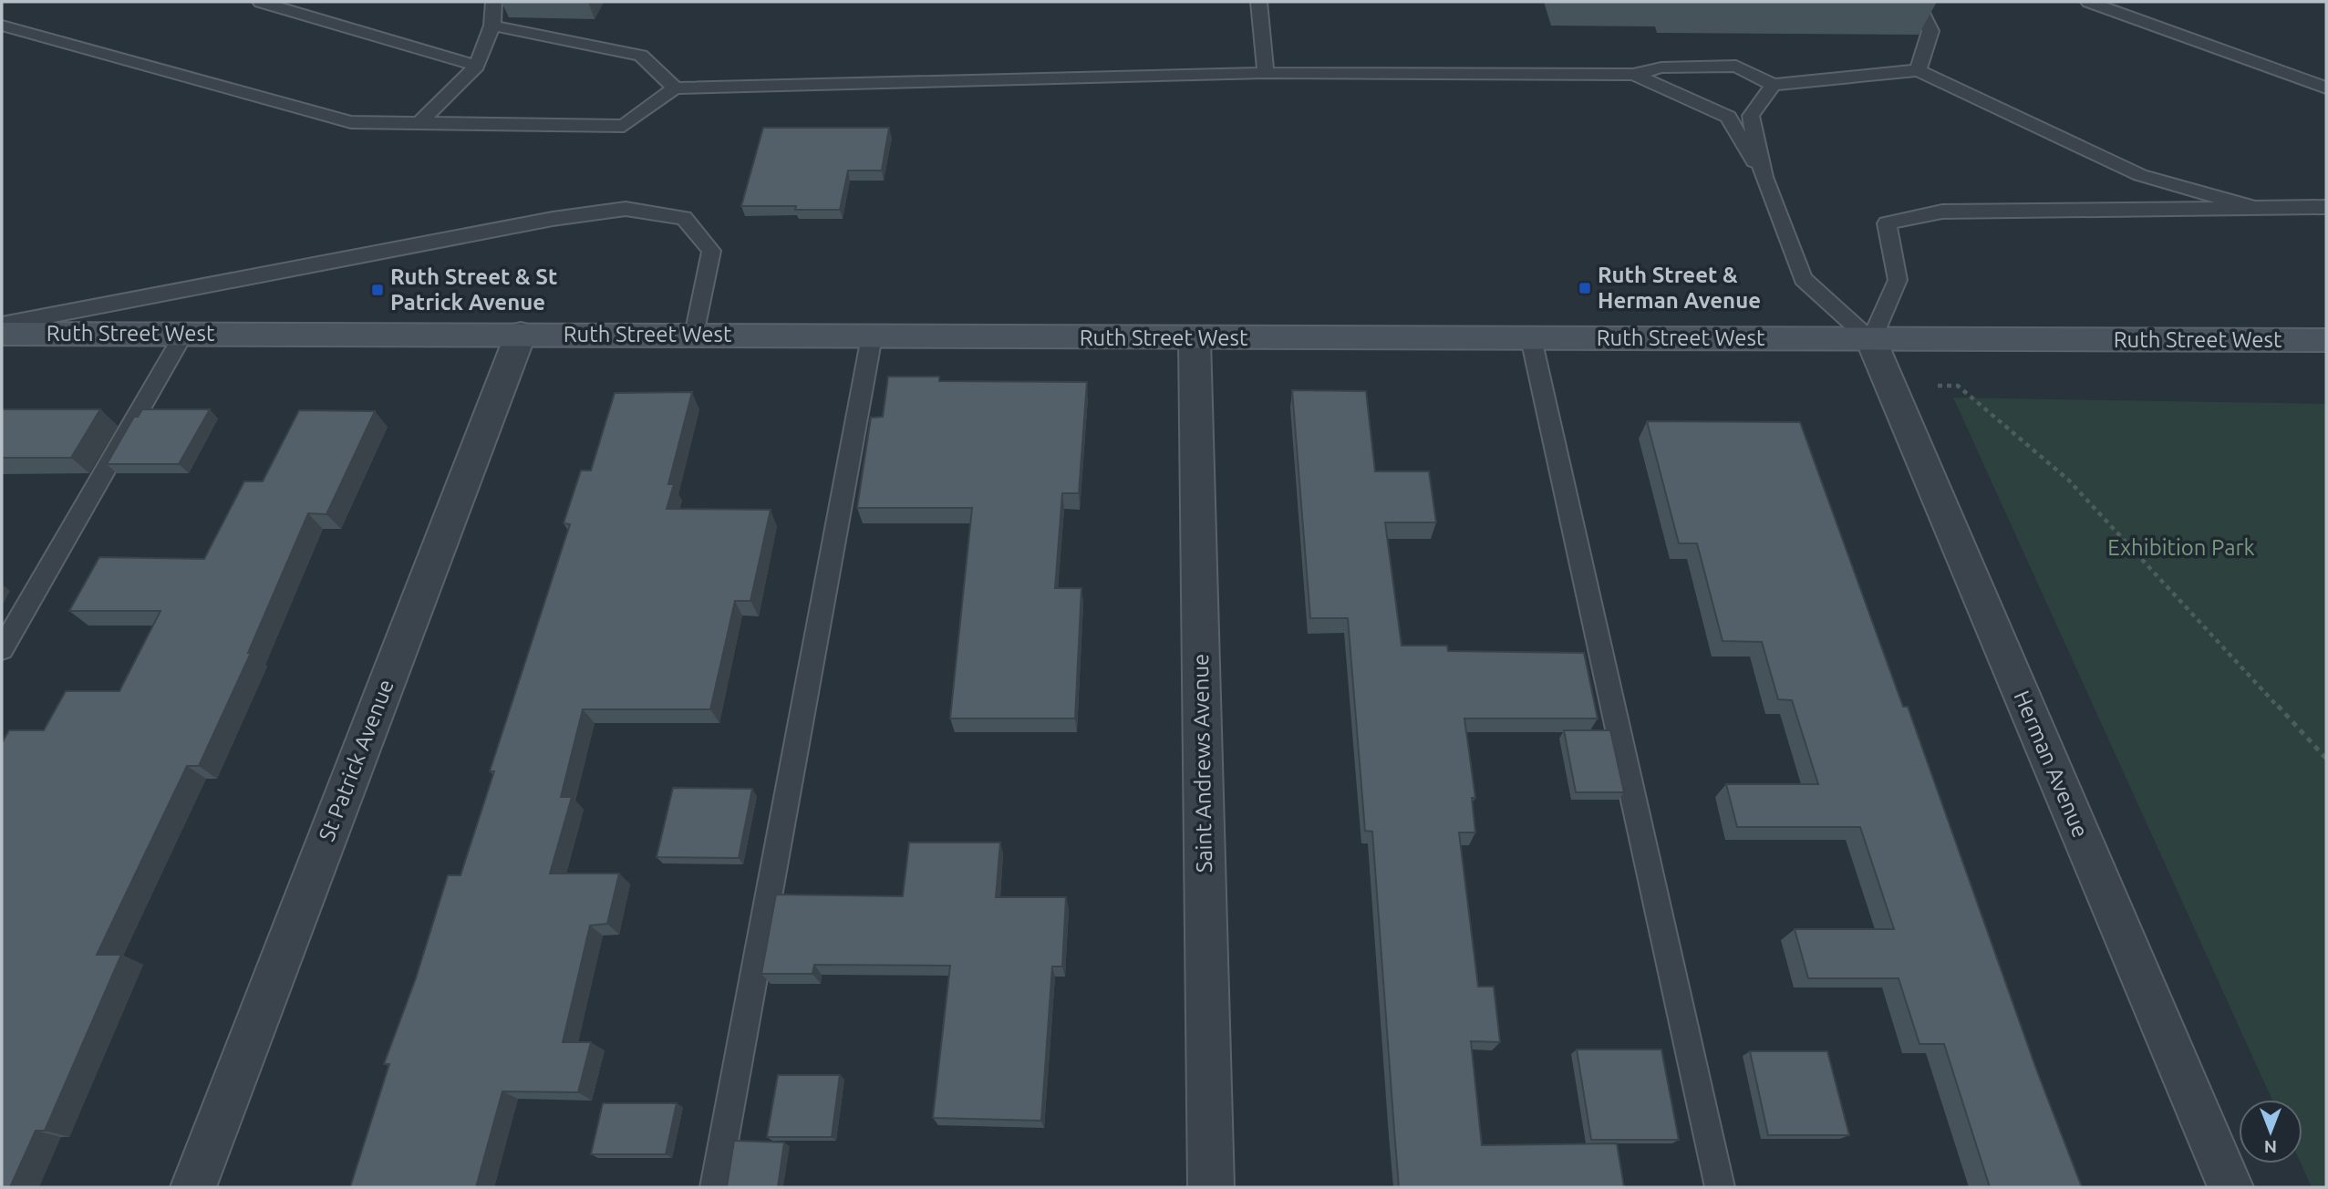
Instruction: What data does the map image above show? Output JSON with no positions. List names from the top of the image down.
{
  "streets": {
    "street": [
      "Ruth Street West",
      "St Patrick Avenue",
      "Saint Andrews Avenue",
      "Herman Avenue"
    ]
  },
  "crossings": [
    ["Ruth Street West", "St Patrick Avenue"],
    ["Ruth Street West", "Saint Andrews Avenue"],
    ["Ruth Street West", "Herman Avenue"]
  ],
  "parks": ["Exhibition Park"],
  "places": {
    "transit": ["Ruth Street & Herman Avenue", "Ruth Street & St Patrick Avenue"]
  },
  "north": "bottom"
}
